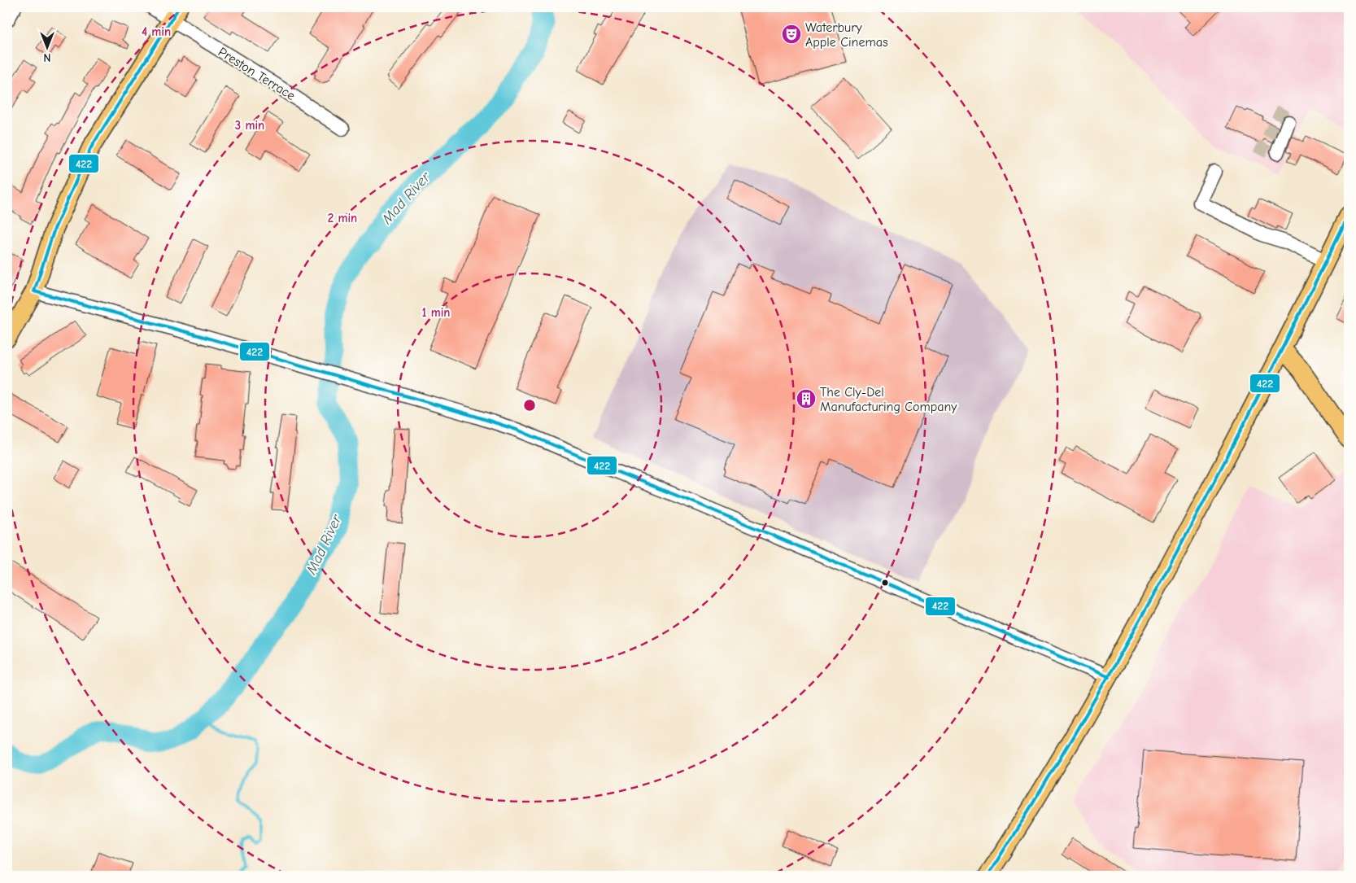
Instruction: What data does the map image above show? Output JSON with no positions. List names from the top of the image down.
{
  "streets": {
    "street": ["Preston Terrace"]
  },
  "water": ["Mad River"],
  "places": {
    "theatre": ["Waterbury Apple Cinemas"],
    "building": ["The Cly-Del Manufacturing Company"]
  },
  "lines": ["transit line 422"],
  "north": "bottom",
  "rings": [
    "4 min",
    "3 min",
    "2 min",
    "1 min"
  ]
}
